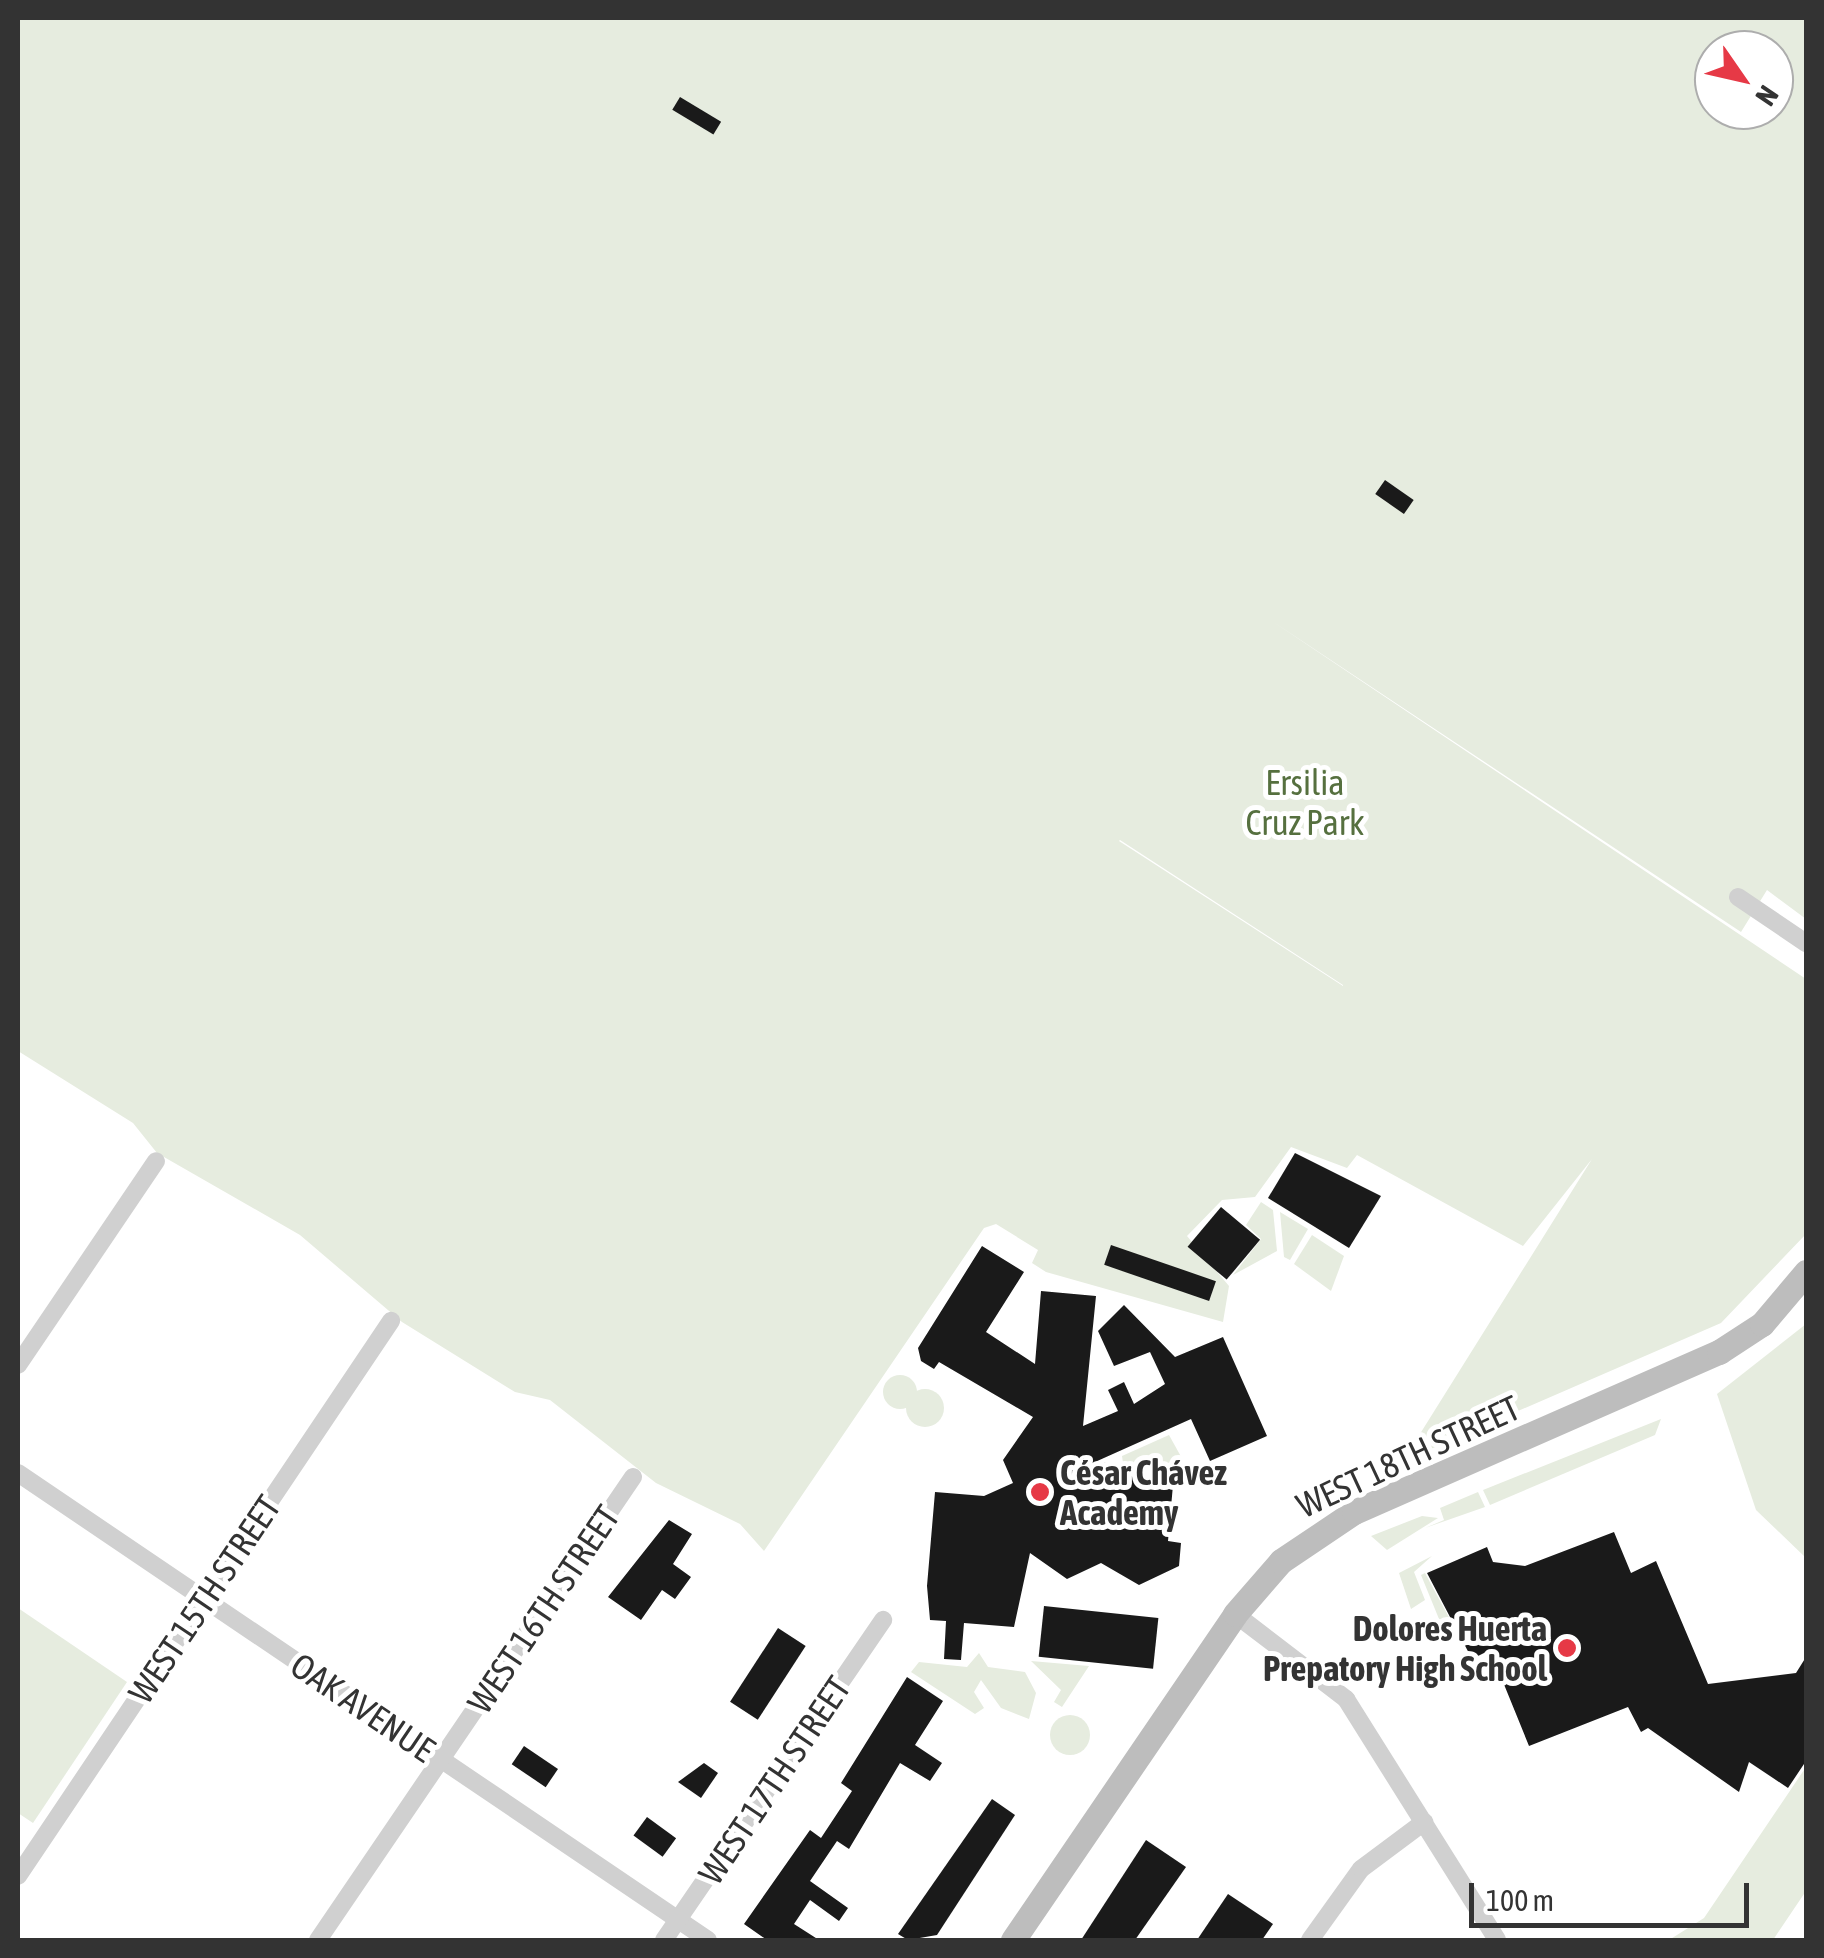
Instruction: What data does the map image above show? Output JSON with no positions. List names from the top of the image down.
{
  "streets": {
    "street": [
      "WEST 18TH STREET",
      "WEST 15TH STREET",
      "WEST 16TH STREET",
      "OAK AVENUE",
      "WEST 17TH STREET"
    ]
  },
  "crossings": [
    ["WEST 15TH STREET", "OAK AVENUE"],
    ["WEST 16TH STREET", "OAK AVENUE"],
    ["OAK AVENUE", "WEST 17TH STREET"]
  ],
  "parks": ["Ersilia Cruz Park"],
  "places": ["César Chávez Academy", "Dolores Huerta Prepatory High School"],
  "scale_bar": "100 m",
  "north": "bottom right"
}
